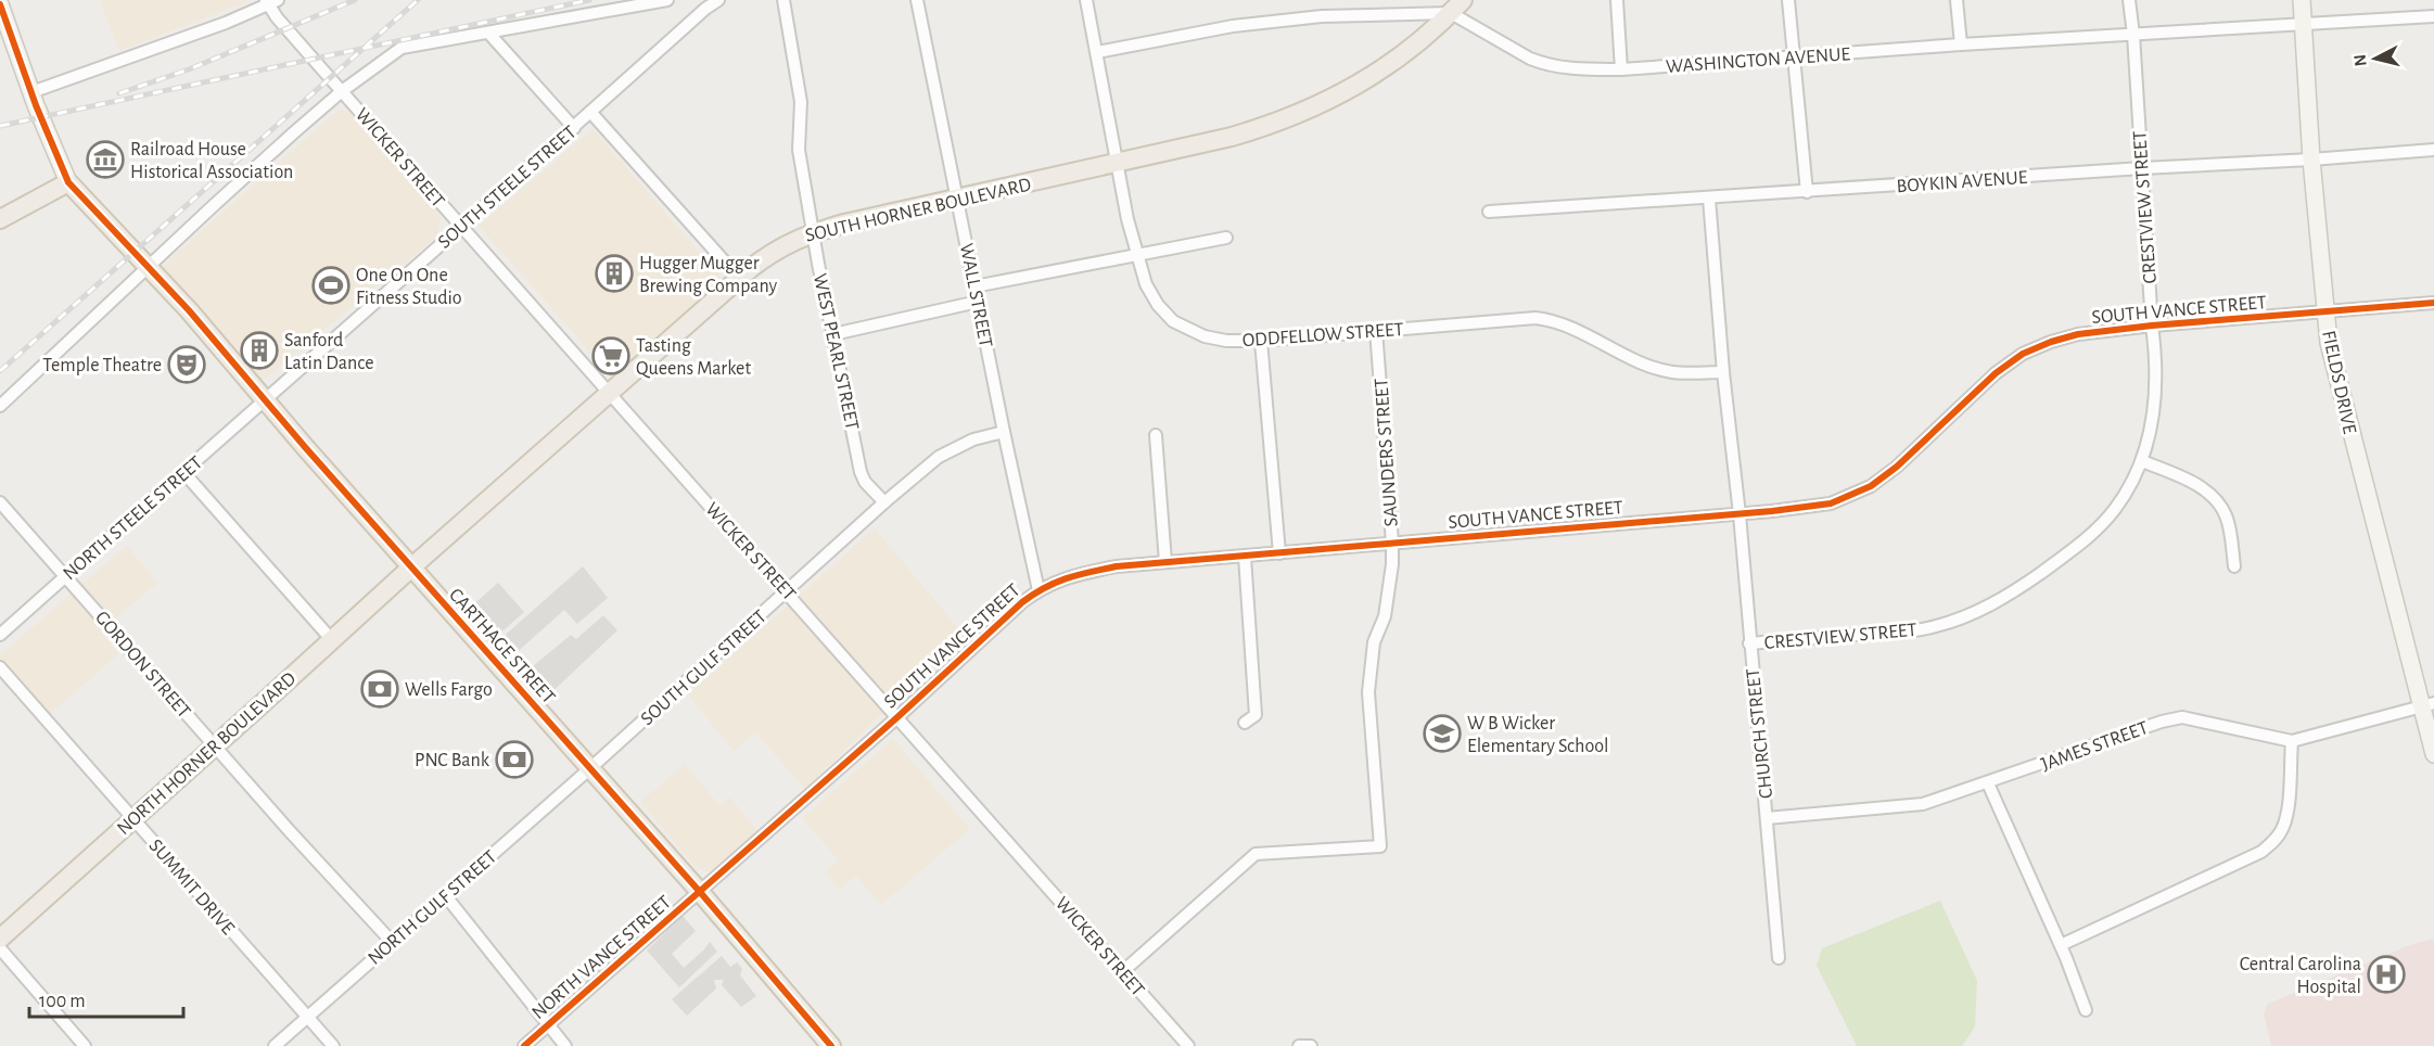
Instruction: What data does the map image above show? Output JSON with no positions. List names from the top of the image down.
{
  "streets": {
    "main road": ["SOUTH HORNER BOULEVARD", "CARTHAGE STREET", "NORTH HORNER BOULEVARD"],
    "street": [
      "WASHINGTON AVENUE",
      "WICKER STREET",
      "BOYKIN AVENUE",
      "SOUTH STEELE STREET",
      "CRESTVIEW STREET",
      "WALL STREET",
      "SOUTH VANCE STREET",
      "ODDFELLOW STREET",
      "WEST PEARL STREET",
      "FIELDS DRIVE",
      "SAUNDERS STREET",
      "NORTH STEELE STREET",
      "GORDON STREET",
      "SOUTH GULF STREET",
      "CHURCH STREET",
      "JAMES STREET",
      "SUMMIT DRIVE",
      "NORTH GULF STREET",
      "NORTH VANCE STREET"
    ]
  },
  "crossings": [
    ["WASHINGTON AVENUE", "CRESTVIEW STREET"],
    ["WASHINGTON AVENUE", "SOUTH HORNER BOULEVARD"],
    ["WASHINGTON AVENUE", "FIELDS DRIVE"],
    ["WICKER STREET", "SOUTH STEELE STREET"],
    ["WICKER STREET", "SOUTH HORNER BOULEVARD"],
    ["WICKER STREET", "SOUTH VANCE STREET"],
    ["WICKER STREET", "SAUNDERS STREET"],
    ["WICKER STREET", "SOUTH GULF STREET"],
    ["BOYKIN AVENUE", "CRESTVIEW STREET"],
    ["BOYKIN AVENUE", "FIELDS DRIVE"],
    ["BOYKIN AVENUE", "CHURCH STREET"],
    ["SOUTH STEELE STREET", "NORTH STEELE STREET"],
    ["SOUTH STEELE STREET", "CARTHAGE STREET"],
    ["CRESTVIEW STREET", "SOUTH VANCE STREET"],
    ["CRESTVIEW STREET", "CHURCH STREET"],
    ["SOUTH HORNER BOULEVARD", "WALL STREET"],
    ["SOUTH HORNER BOULEVARD", "ODDFELLOW STREET"],
    ["SOUTH HORNER BOULEVARD", "WEST PEARL STREET"],
    ["SOUTH HORNER BOULEVARD", "CARTHAGE STREET"],
    ["SOUTH HORNER BOULEVARD", "NORTH HORNER BOULEVARD"],
    ["WALL STREET", "SOUTH VANCE STREET"],
    ["WALL STREET", "SOUTH GULF STREET"],
    ["SOUTH VANCE STREET", "FIELDS DRIVE"],
    ["SOUTH VANCE STREET", "SAUNDERS STREET"],
    ["SOUTH VANCE STREET", "CARTHAGE STREET"],
    ["SOUTH VANCE STREET", "CHURCH STREET"],
    ["SOUTH VANCE STREET", "NORTH VANCE STREET"],
    ["ODDFELLOW STREET", "SAUNDERS STREET"],
    ["ODDFELLOW STREET", "CHURCH STREET"],
    ["WEST PEARL STREET", "SOUTH GULF STREET"],
    ["FIELDS DRIVE", "JAMES STREET"],
    ["NORTH STEELE STREET", "CARTHAGE STREET"],
    ["NORTH STEELE STREET", "GORDON STREET"],
    ["CARTHAGE STREET", "SOUTH GULF STREET"],
    ["CARTHAGE STREET", "NORTH HORNER BOULEVARD"],
    ["CARTHAGE STREET", "NORTH GULF STREET"],
    ["CARTHAGE STREET", "NORTH VANCE STREET"],
    ["GORDON STREET", "NORTH HORNER BOULEVARD"],
    ["GORDON STREET", "NORTH GULF STREET"],
    ["SOUTH GULF STREET", "NORTH GULF STREET"],
    ["CHURCH STREET", "JAMES STREET"],
    ["NORTH HORNER BOULEVARD", "SUMMIT DRIVE"],
    ["SUMMIT DRIVE", "NORTH GULF STREET"]
  ],
  "places": {
    "museum": ["Railroad House Historical Association"],
    "building": ["Hugger Mugger Brewing Company", "Sanford Latin Dance"],
    "sports": ["One On One Fitness Studio"],
    "supermarket": ["Tasting Queens Market"],
    "theatre": ["Temple Theatre"],
    "bank": ["Wells Fargo", "PNC Bank"],
    "school or university": ["W B Wicker Elementary School"],
    "hospital": ["Central Carolina Hospital"]
  },
  "scale_bar": "100 m",
  "north": "left"
}
